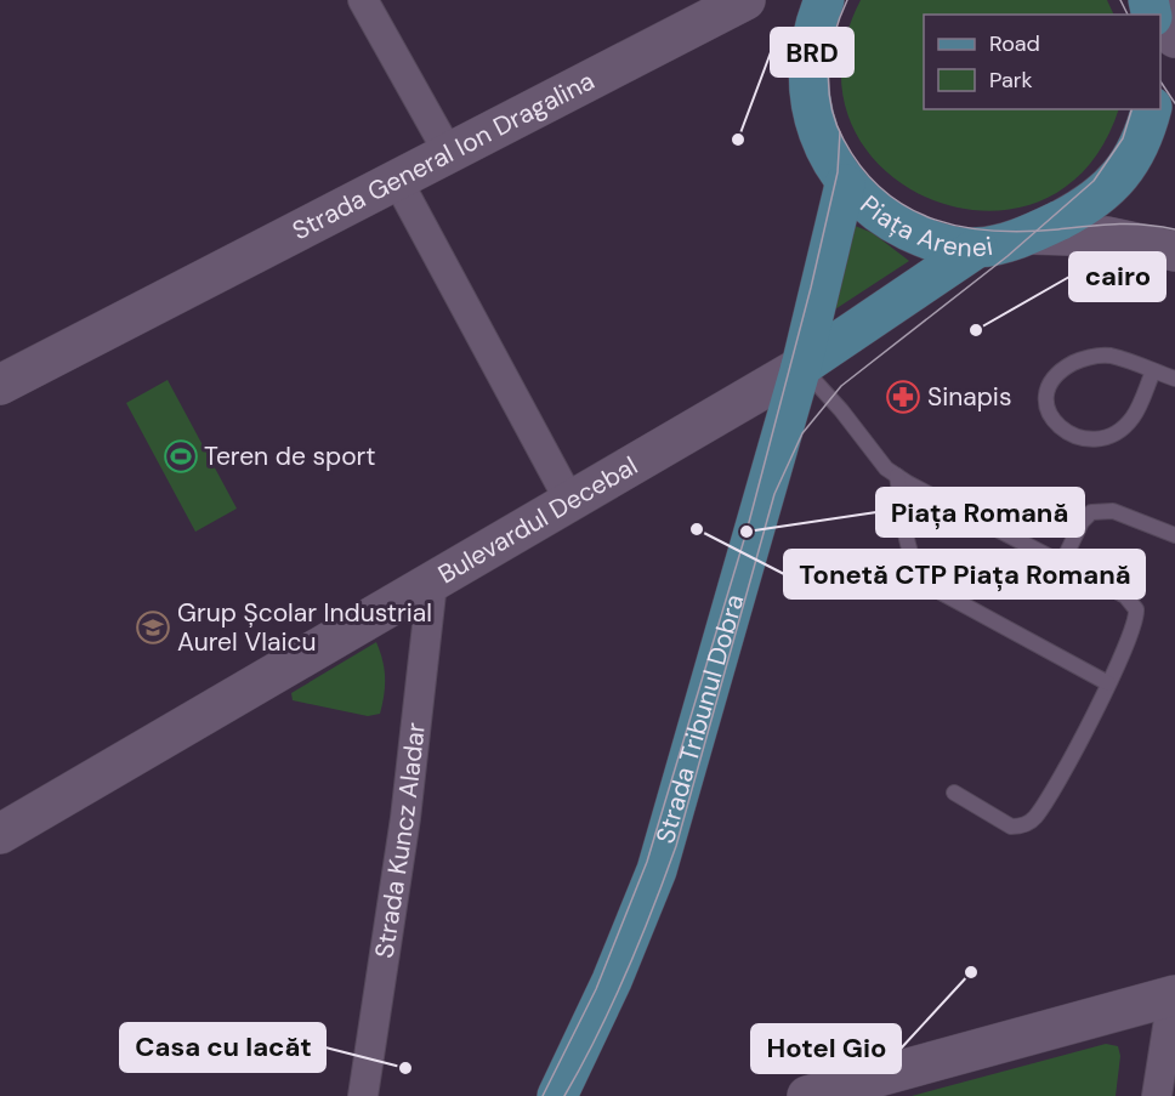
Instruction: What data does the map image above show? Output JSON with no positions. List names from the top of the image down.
{
  "streets": {
    "main road": ["Piața Arenei", "Strada Tribunul Dobra"],
    "street": ["Strada General Ion Dragalina", "Bulevardul Decebal", "Strada Kuncz Aladar"]
  },
  "crossings": [
    ["Bulevardul Decebal", "Strada Tribunul Dobra"],
    ["Bulevardul Decebal", "Strada Kuncz Aladar"]
  ],
  "places": {
    "other": [
      "BRD",
      "cairo",
      "Tonetă CTP Piața Romană",
      "Piața Romană",
      "Hotel Gio",
      "Casa cu lacăt"
    ],
    "pharmacy": ["Sinapis"],
    "sports": ["Teren de sport"],
    "school or university": ["Grup Școlar Industrial Aurel Vlaicu"]
  },
  "legend": ["Road", "Park"]
}
